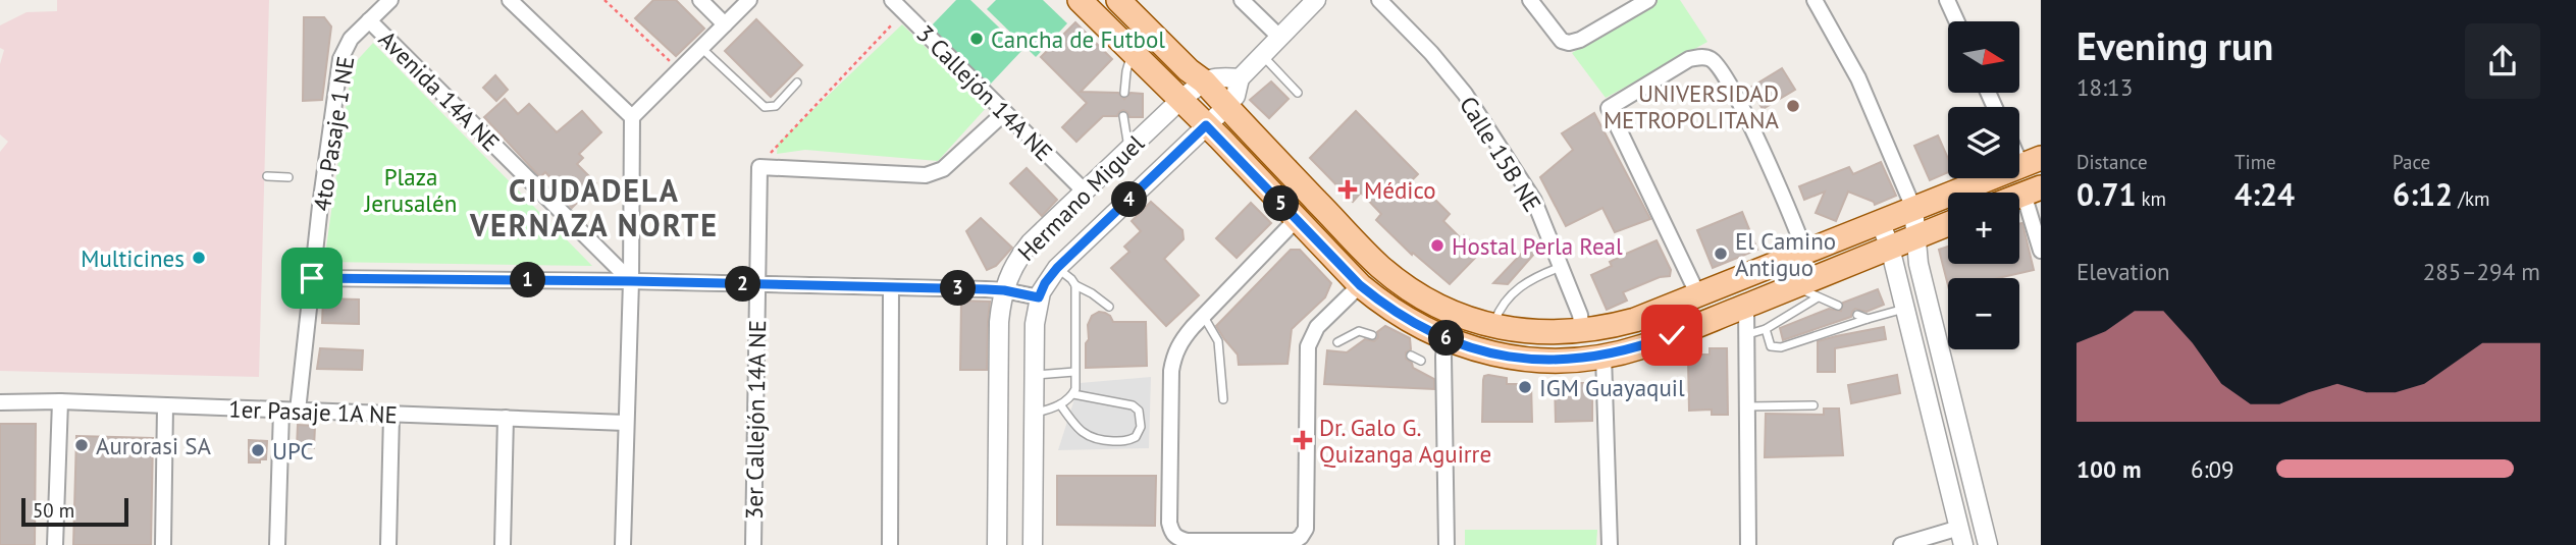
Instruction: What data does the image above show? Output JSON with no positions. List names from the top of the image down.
{
  "streets": {
    "street": [
      "Avenida 14A NE",
      "3 Callejón 14A NE",
      "4to Pasaje 1 NE",
      "Calle 15B NE",
      "Hermano Miguel",
      "1er Pasaje 1A NE",
      "3er Callejón 14A NE"
    ]
  },
  "crossings": [
    ["Avenida 14A NE", "4to Pasaje 1 NE"],
    ["4to Pasaje 1 NE", "1er Pasaje 1A NE"]
  ],
  "districts": ["CIUDADELA VERNAZA NORTE"],
  "parks": ["Plaza Jerusalén"],
  "places": {
    "other": [
      "Cancha de Futbol",
      "UNIVERSIDAD METROPOLITANA",
      "Hostal Perla Real",
      "El Camino Antiguo",
      "Multicines",
      "IGM Guayaquil",
      "Aurorasi SA",
      "UPC"
    ],
    "health": ["Médico", "Dr. Galo G. Quizanga Aguirre"]
  },
  "scale_bar": "50 m",
  "north": "right",
  "page": {
    "heading": ["Evening run", "18:13"],
    "map_buttons": ["+", "−"],
    "stats": [
      ["Distance", "0.71 km"],
      ["Time", "4:24"],
      ["Pace", "6:12 /km"]
    ],
    "pins": [
      "4",
      "5",
      "1",
      "2",
      "3",
      "6"
    ],
    "chart": ["Elevation", "285–294 m"],
    "list": [
      {
        "name": "100 m",
        "note": "6:09"
      }
    ],
    "scale": "50 m"
  }
}
